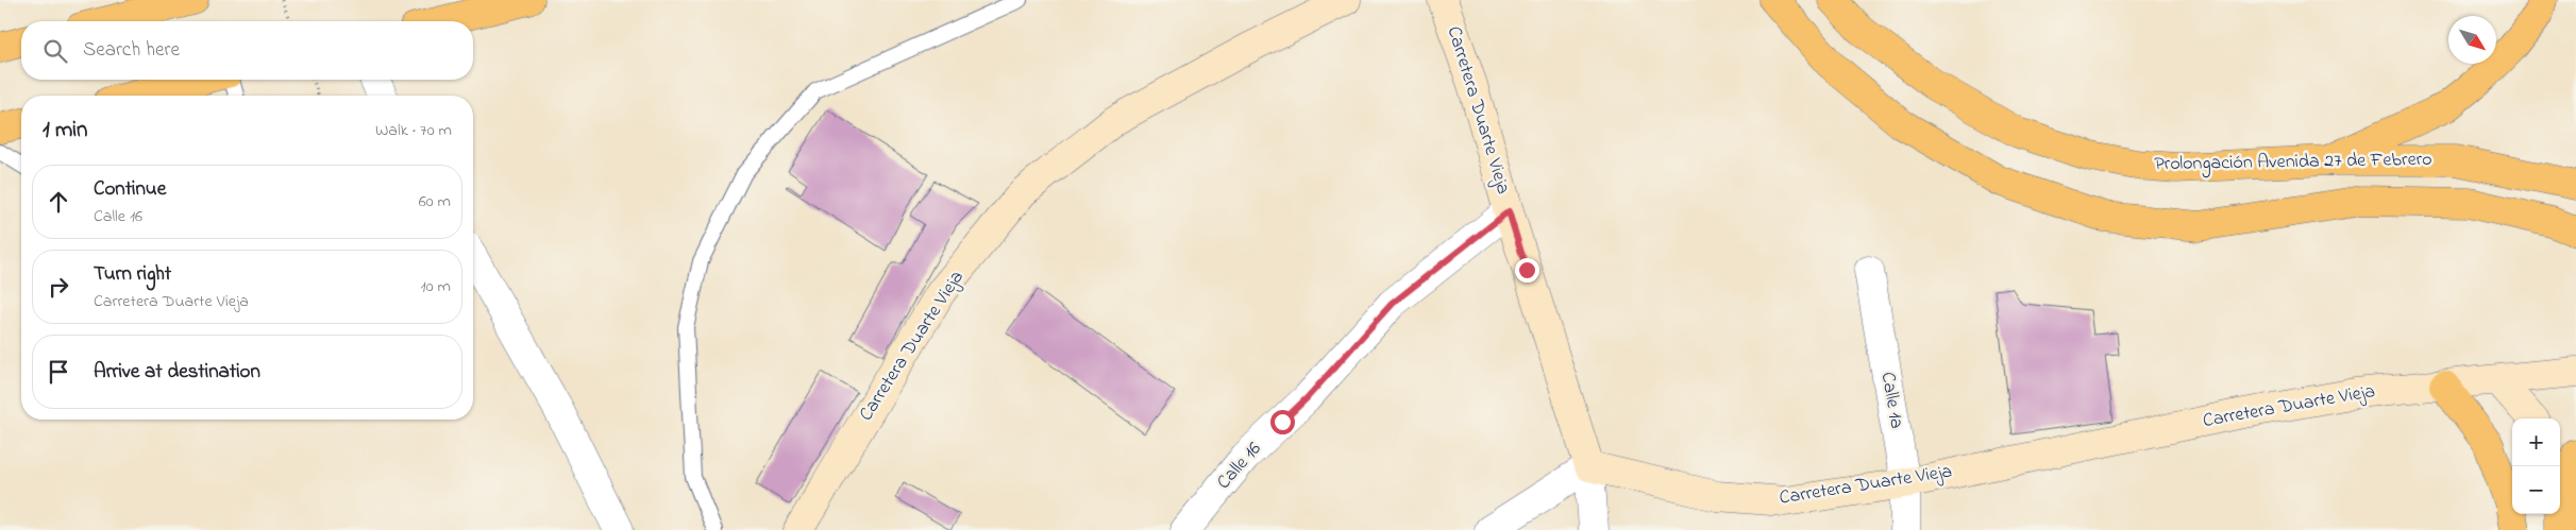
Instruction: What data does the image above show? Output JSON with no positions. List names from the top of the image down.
{
  "streets": {
    "main road": ["Carretera Duarte Vieja", "Prolongación Avenida 27 de Febrero"],
    "street": ["Calle 1a", "Calle 16"]
  },
  "crossings": [
    ["Carretera Duarte Vieja", "Calle 1a"],
    ["Carretera Duarte Vieja", "Calle 16"]
  ],
  "north": "bottom right",
  "page": {
    "search": "Search here",
    "heading": ["1 min", "Walk · 70 m"],
    "list": [
      ["Continue", "Calle 16", "60 m"],
      ["Turn right", "Carretera Duarte Vieja", "10 m"],
      "Arrive at destination"
    ],
    "map_buttons": ["+", "−"]
  }
}
